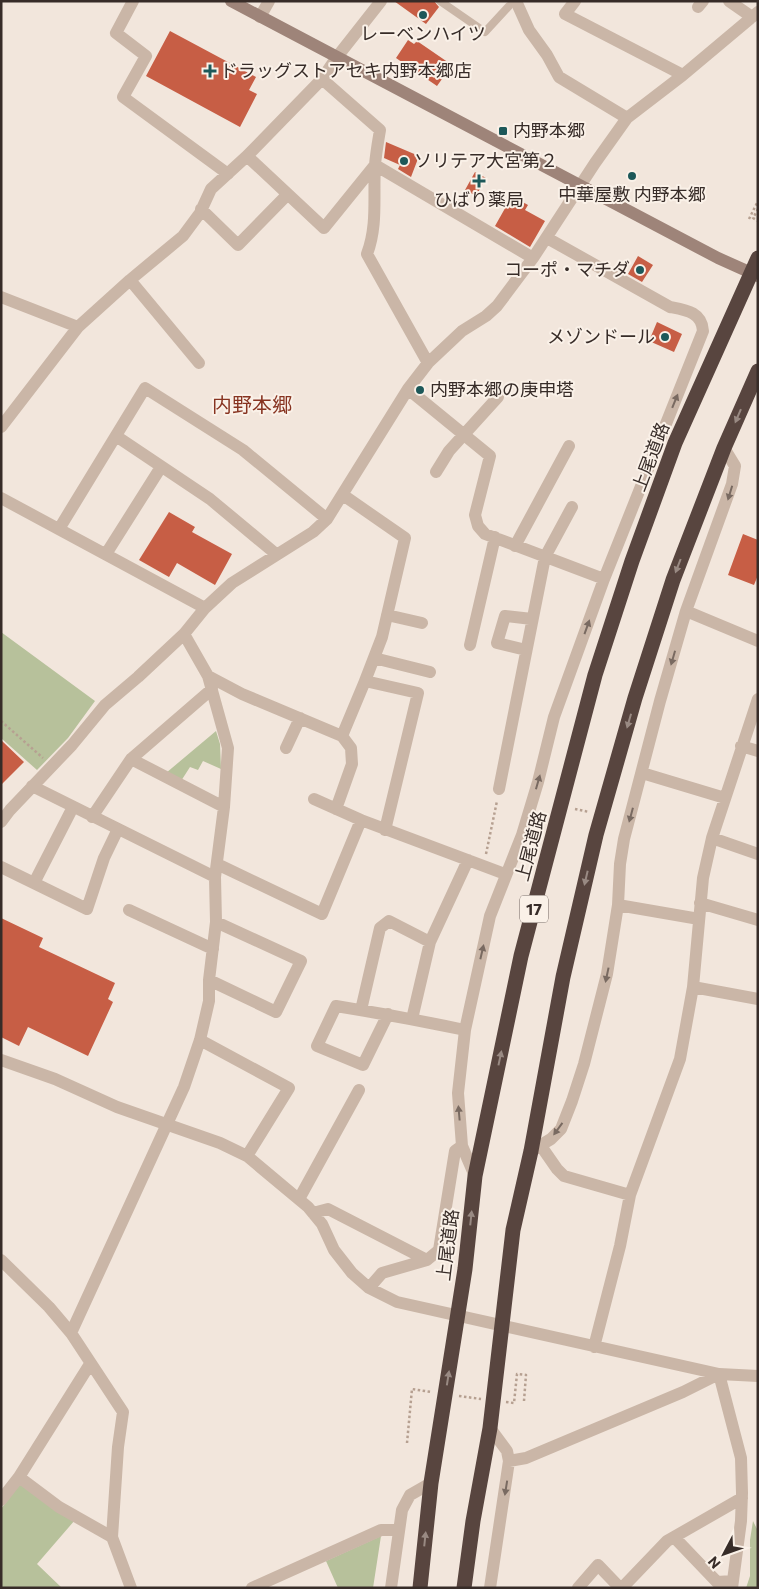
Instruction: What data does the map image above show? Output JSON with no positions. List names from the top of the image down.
{
  "streets": {
    "highway": ["上尾道路", "17"]
  },
  "districts": ["内野本郷"],
  "places": {
    "other": [
      "レーベンハイツ",
      "ソリテア大宮第２",
      "中華屋敷 内野本郷",
      "コーポ・マチダ",
      "メゾンドール",
      "内野本郷の庚申塔"
    ],
    "health": ["ドラッグストアセキ内野本郷店", "ひばり薬局"],
    "transit": ["内野本郷"]
  },
  "north": "bottom left"
}
